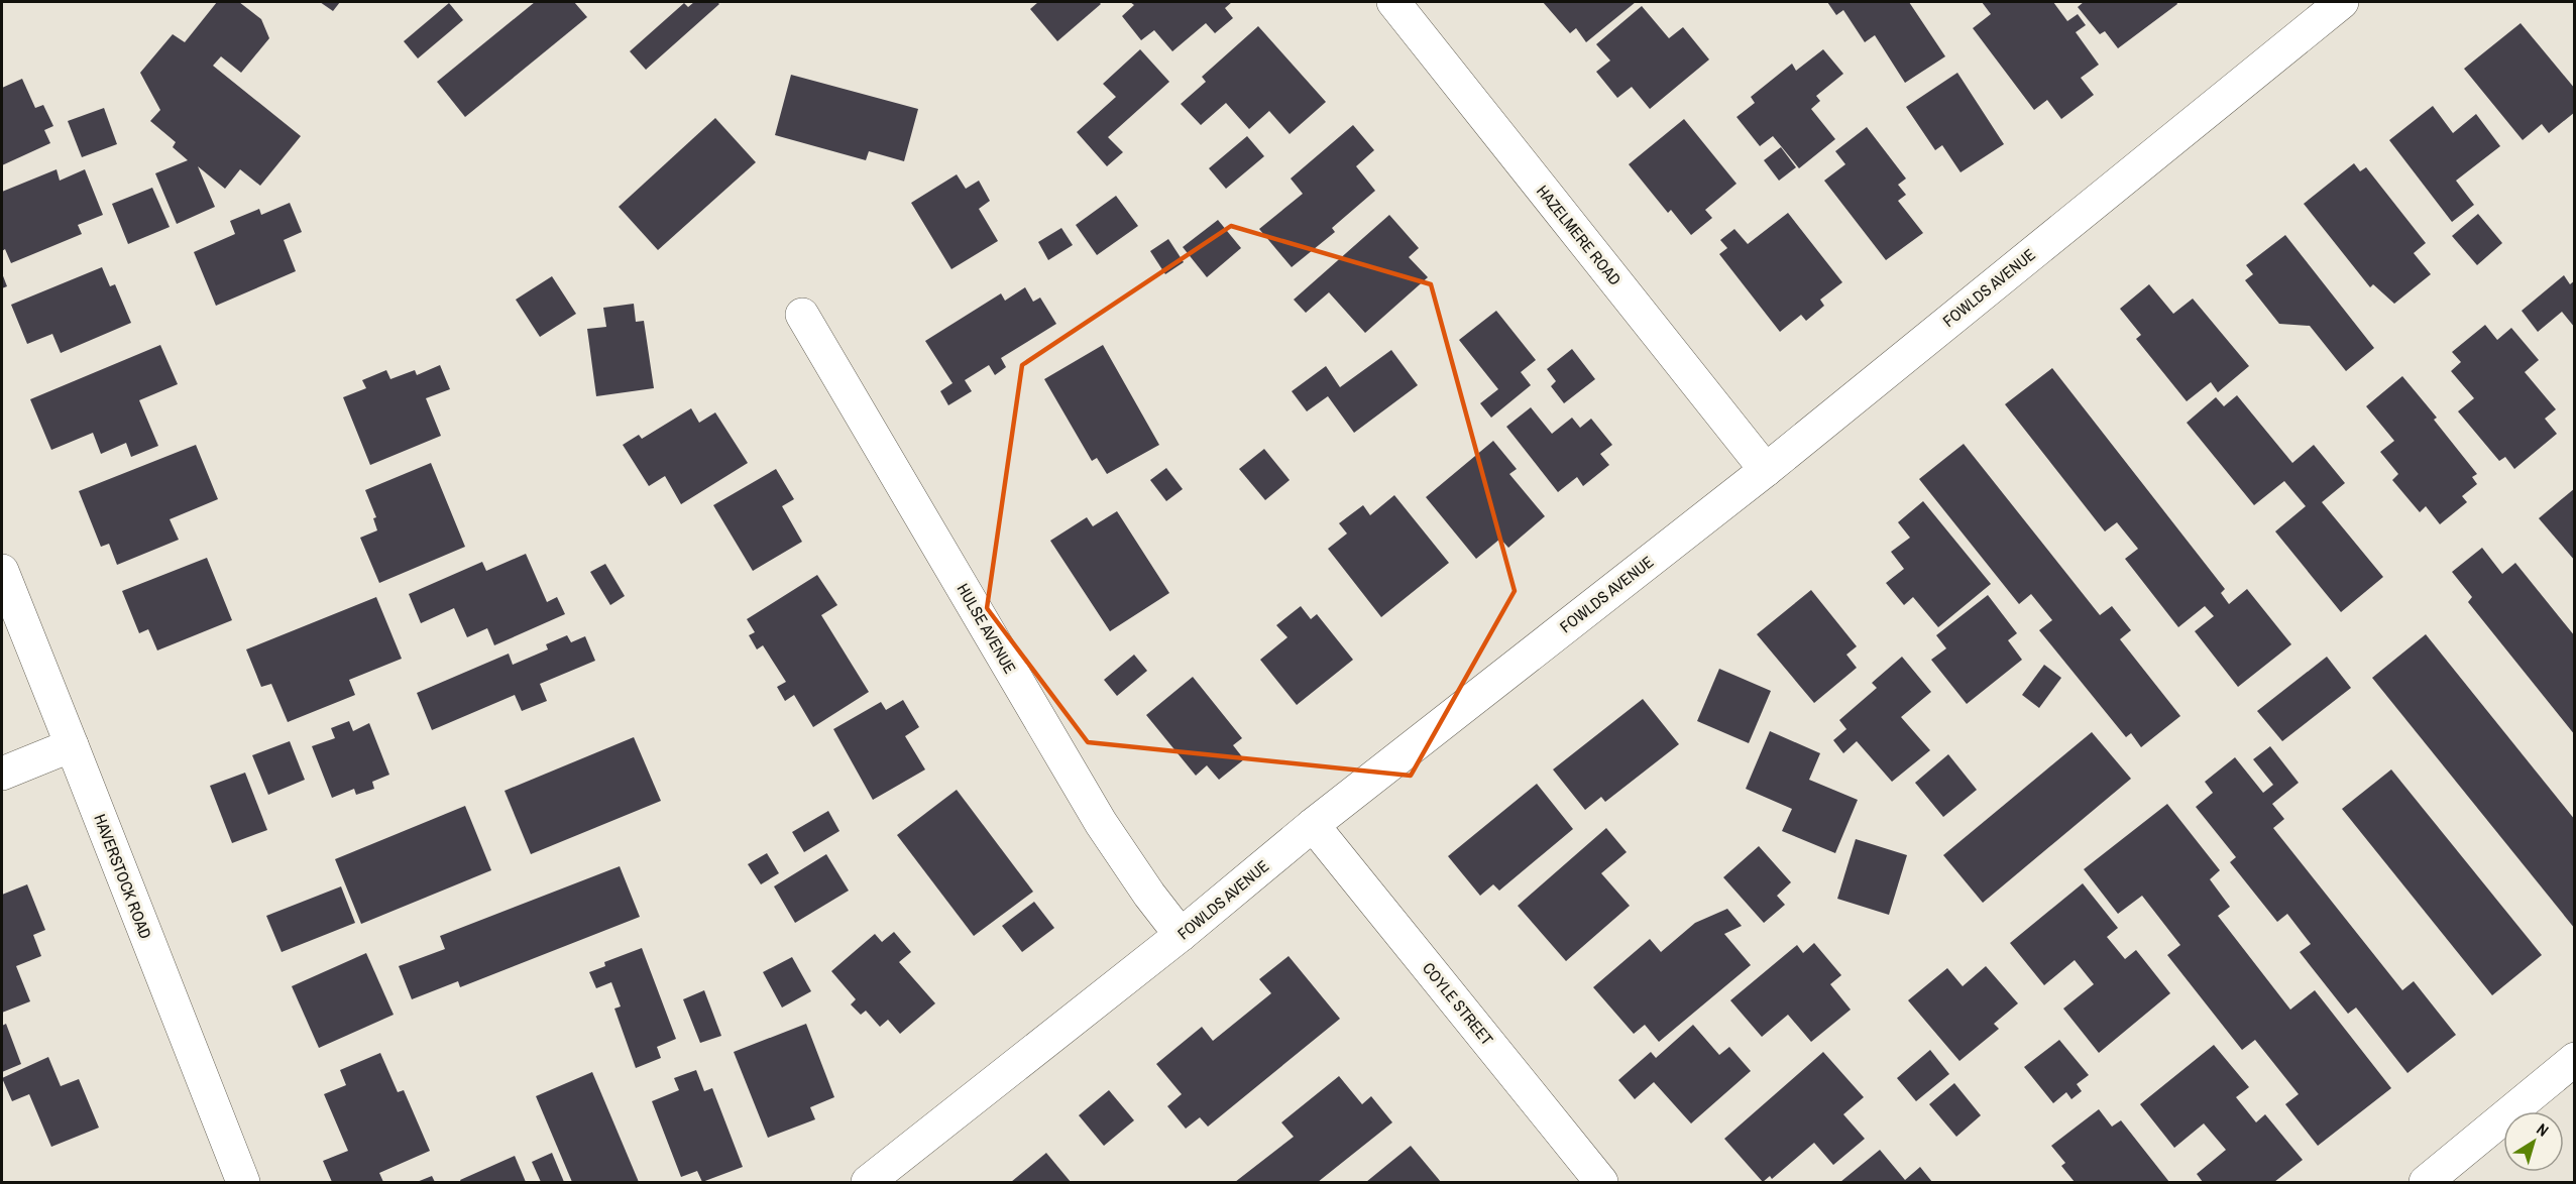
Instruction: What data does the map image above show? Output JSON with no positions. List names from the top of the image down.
{
  "streets": {
    "street": [
      "HAZELMERE ROAD",
      "FOWLDS AVENUE",
      "HULSE AVENUE",
      "HAVERSTOCK ROAD",
      "COYLE STREET"
    ]
  },
  "crossings": [
    ["HAZELMERE ROAD", "FOWLDS AVENUE"],
    ["FOWLDS AVENUE", "HULSE AVENUE"],
    ["FOWLDS AVENUE", "COYLE STREET"]
  ],
  "north": "top right"
}
